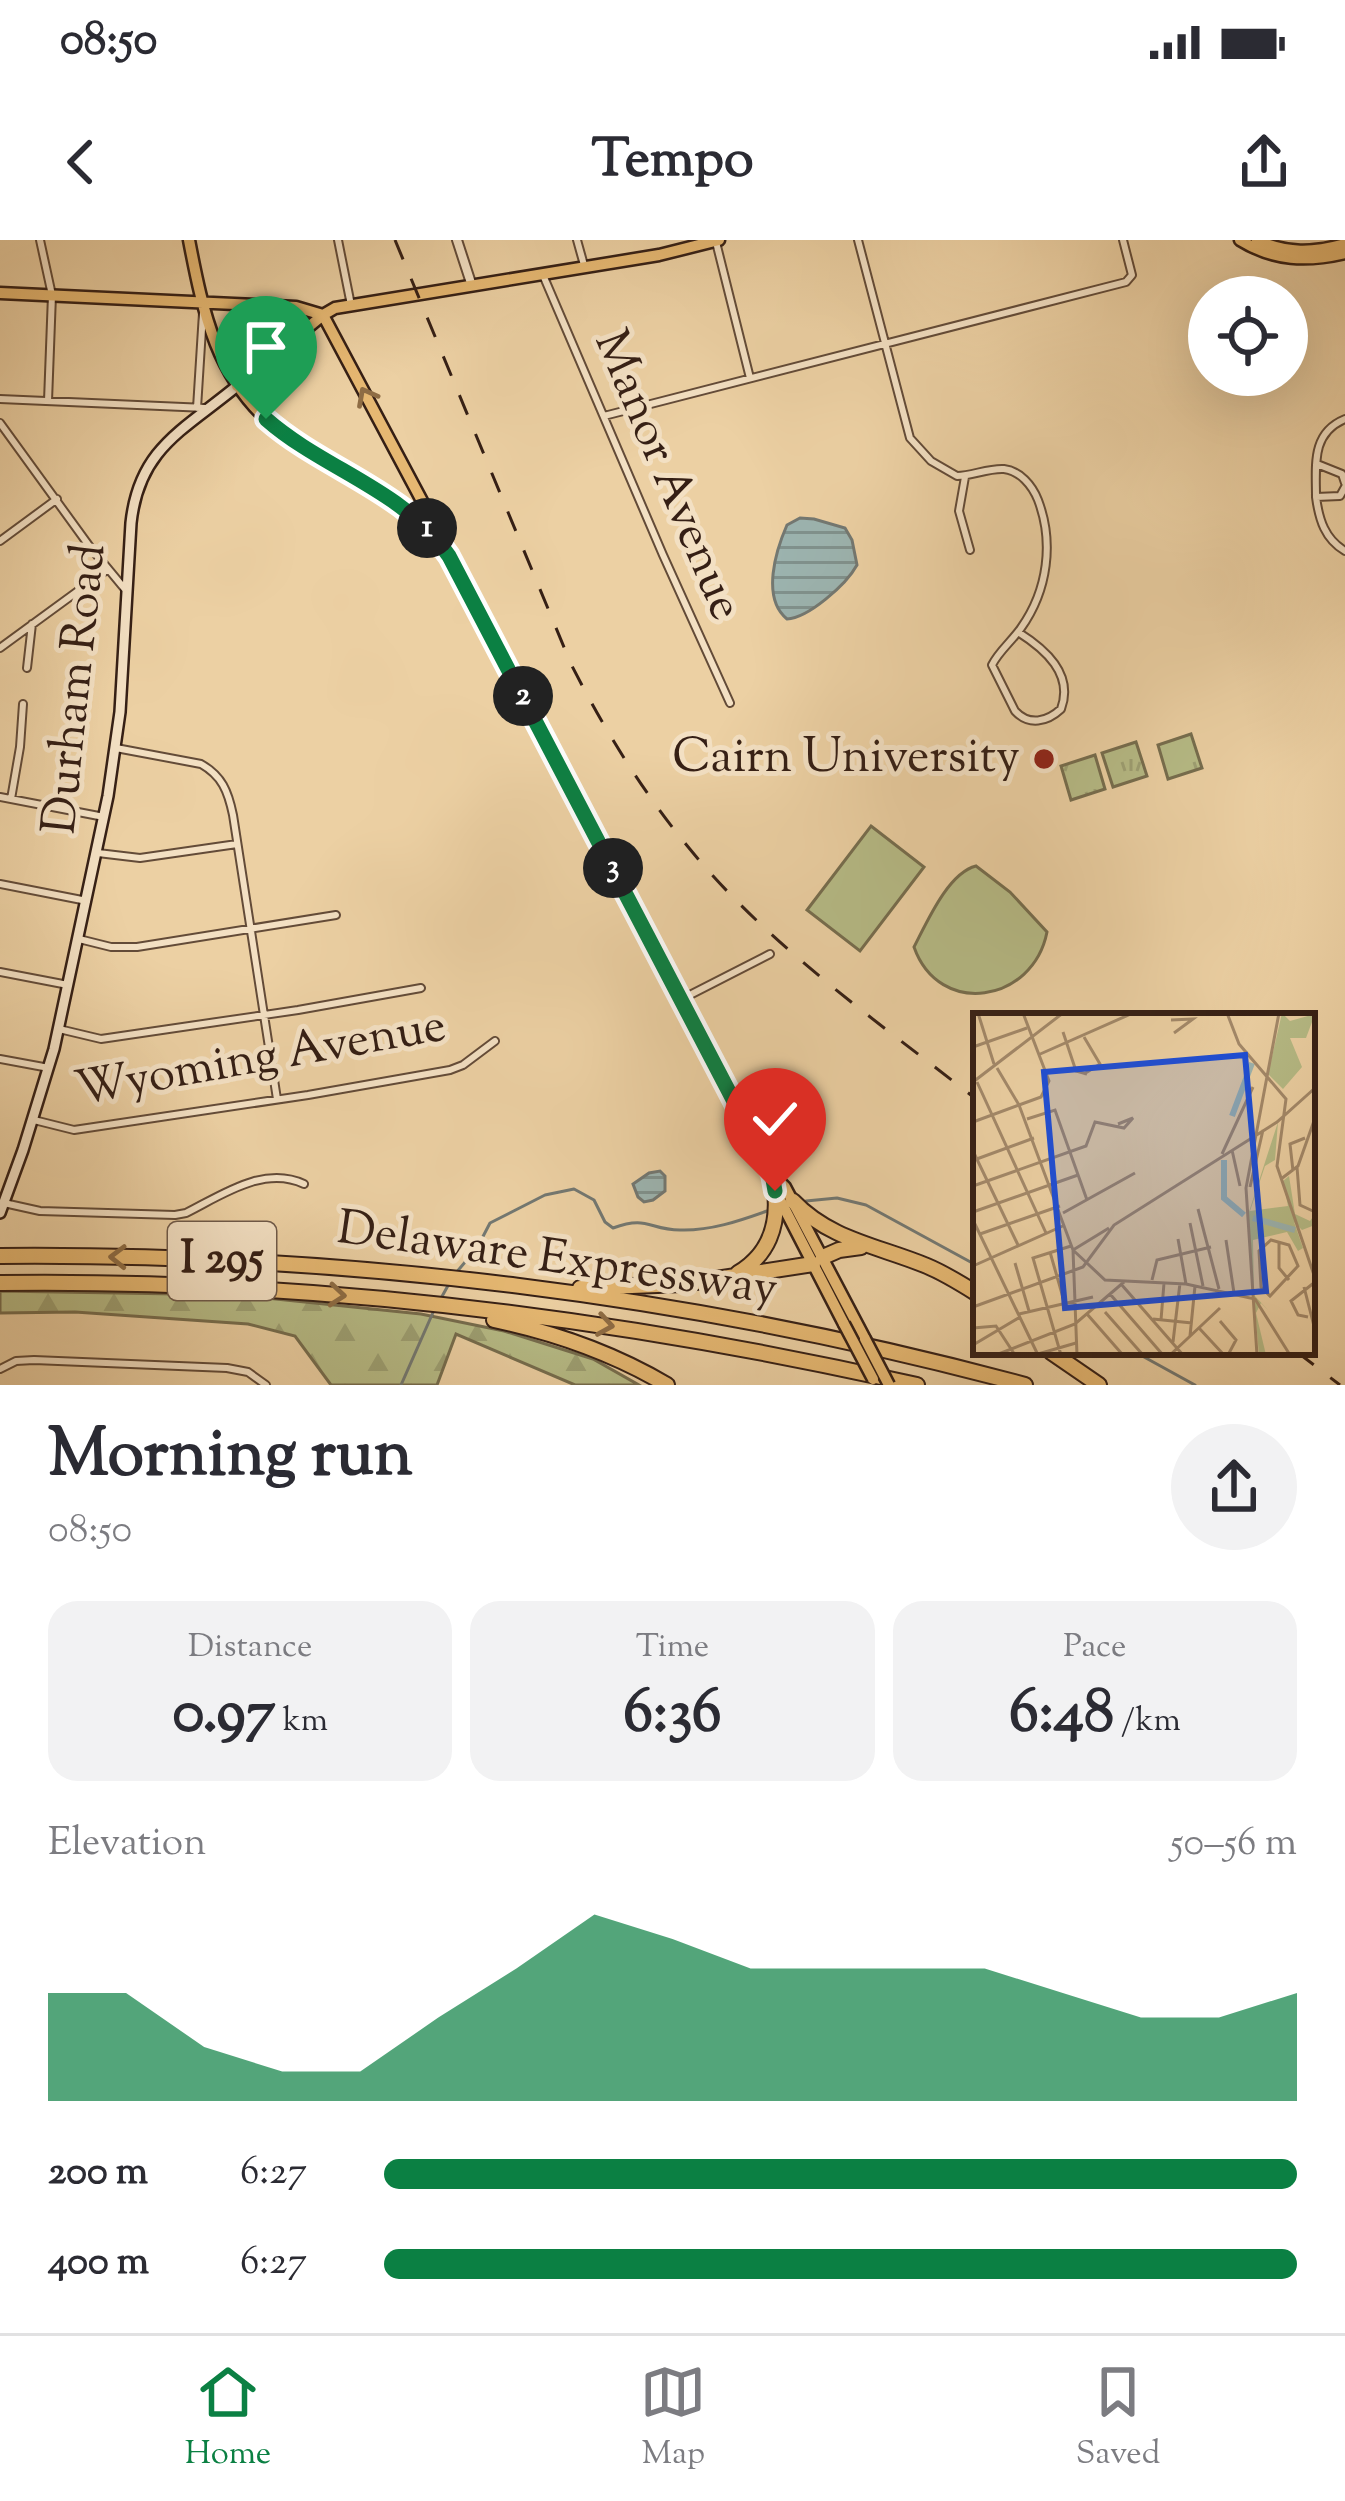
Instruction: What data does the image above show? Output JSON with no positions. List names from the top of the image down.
{
  "streets": {
    "highway": ["I 295", "Delaware Expressway"],
    "main road": ["Durham Road"],
    "street": ["Manor Avenue", "Wyoming Avenue"]
  },
  "crossings": [
    ["Durham Road", "Wyoming Avenue"]
  ],
  "places": ["Cairn University"],
  "page": {
    "status": "08:50",
    "header": "Tempo",
    "pins": ["1", "2", "3"],
    "heading": ["Morning run", "08:50"],
    "stats": [
      ["Distance", "0.97 km"],
      ["Time", "6:36"],
      ["Pace", "6:48 /km"]
    ],
    "chart": ["Elevation", "50–56 m"],
    "list": [
      {
        "name": "200 m",
        "note": "6:27"
      },
      {
        "name": "400 m",
        "note": "6:27"
      }
    ],
    "tabs": ["Home", "Map", "Saved"]
  }
}
